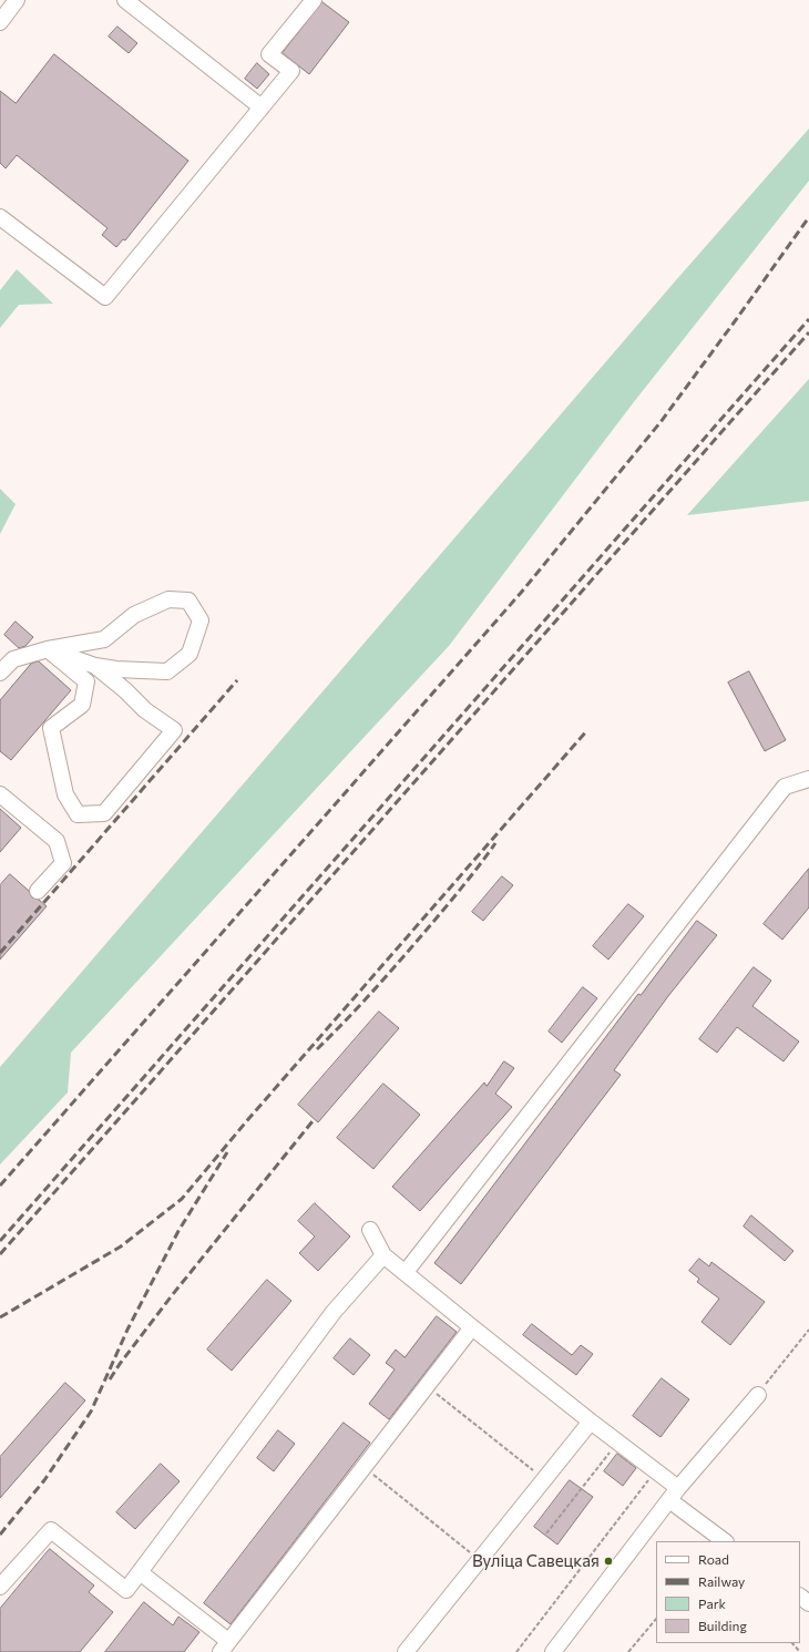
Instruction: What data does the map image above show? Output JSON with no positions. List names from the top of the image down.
{
  "places": ["Вуліца Савецкая"],
  "legend": [
    "Road",
    "Railway",
    "Park",
    "Building"
  ]
}
